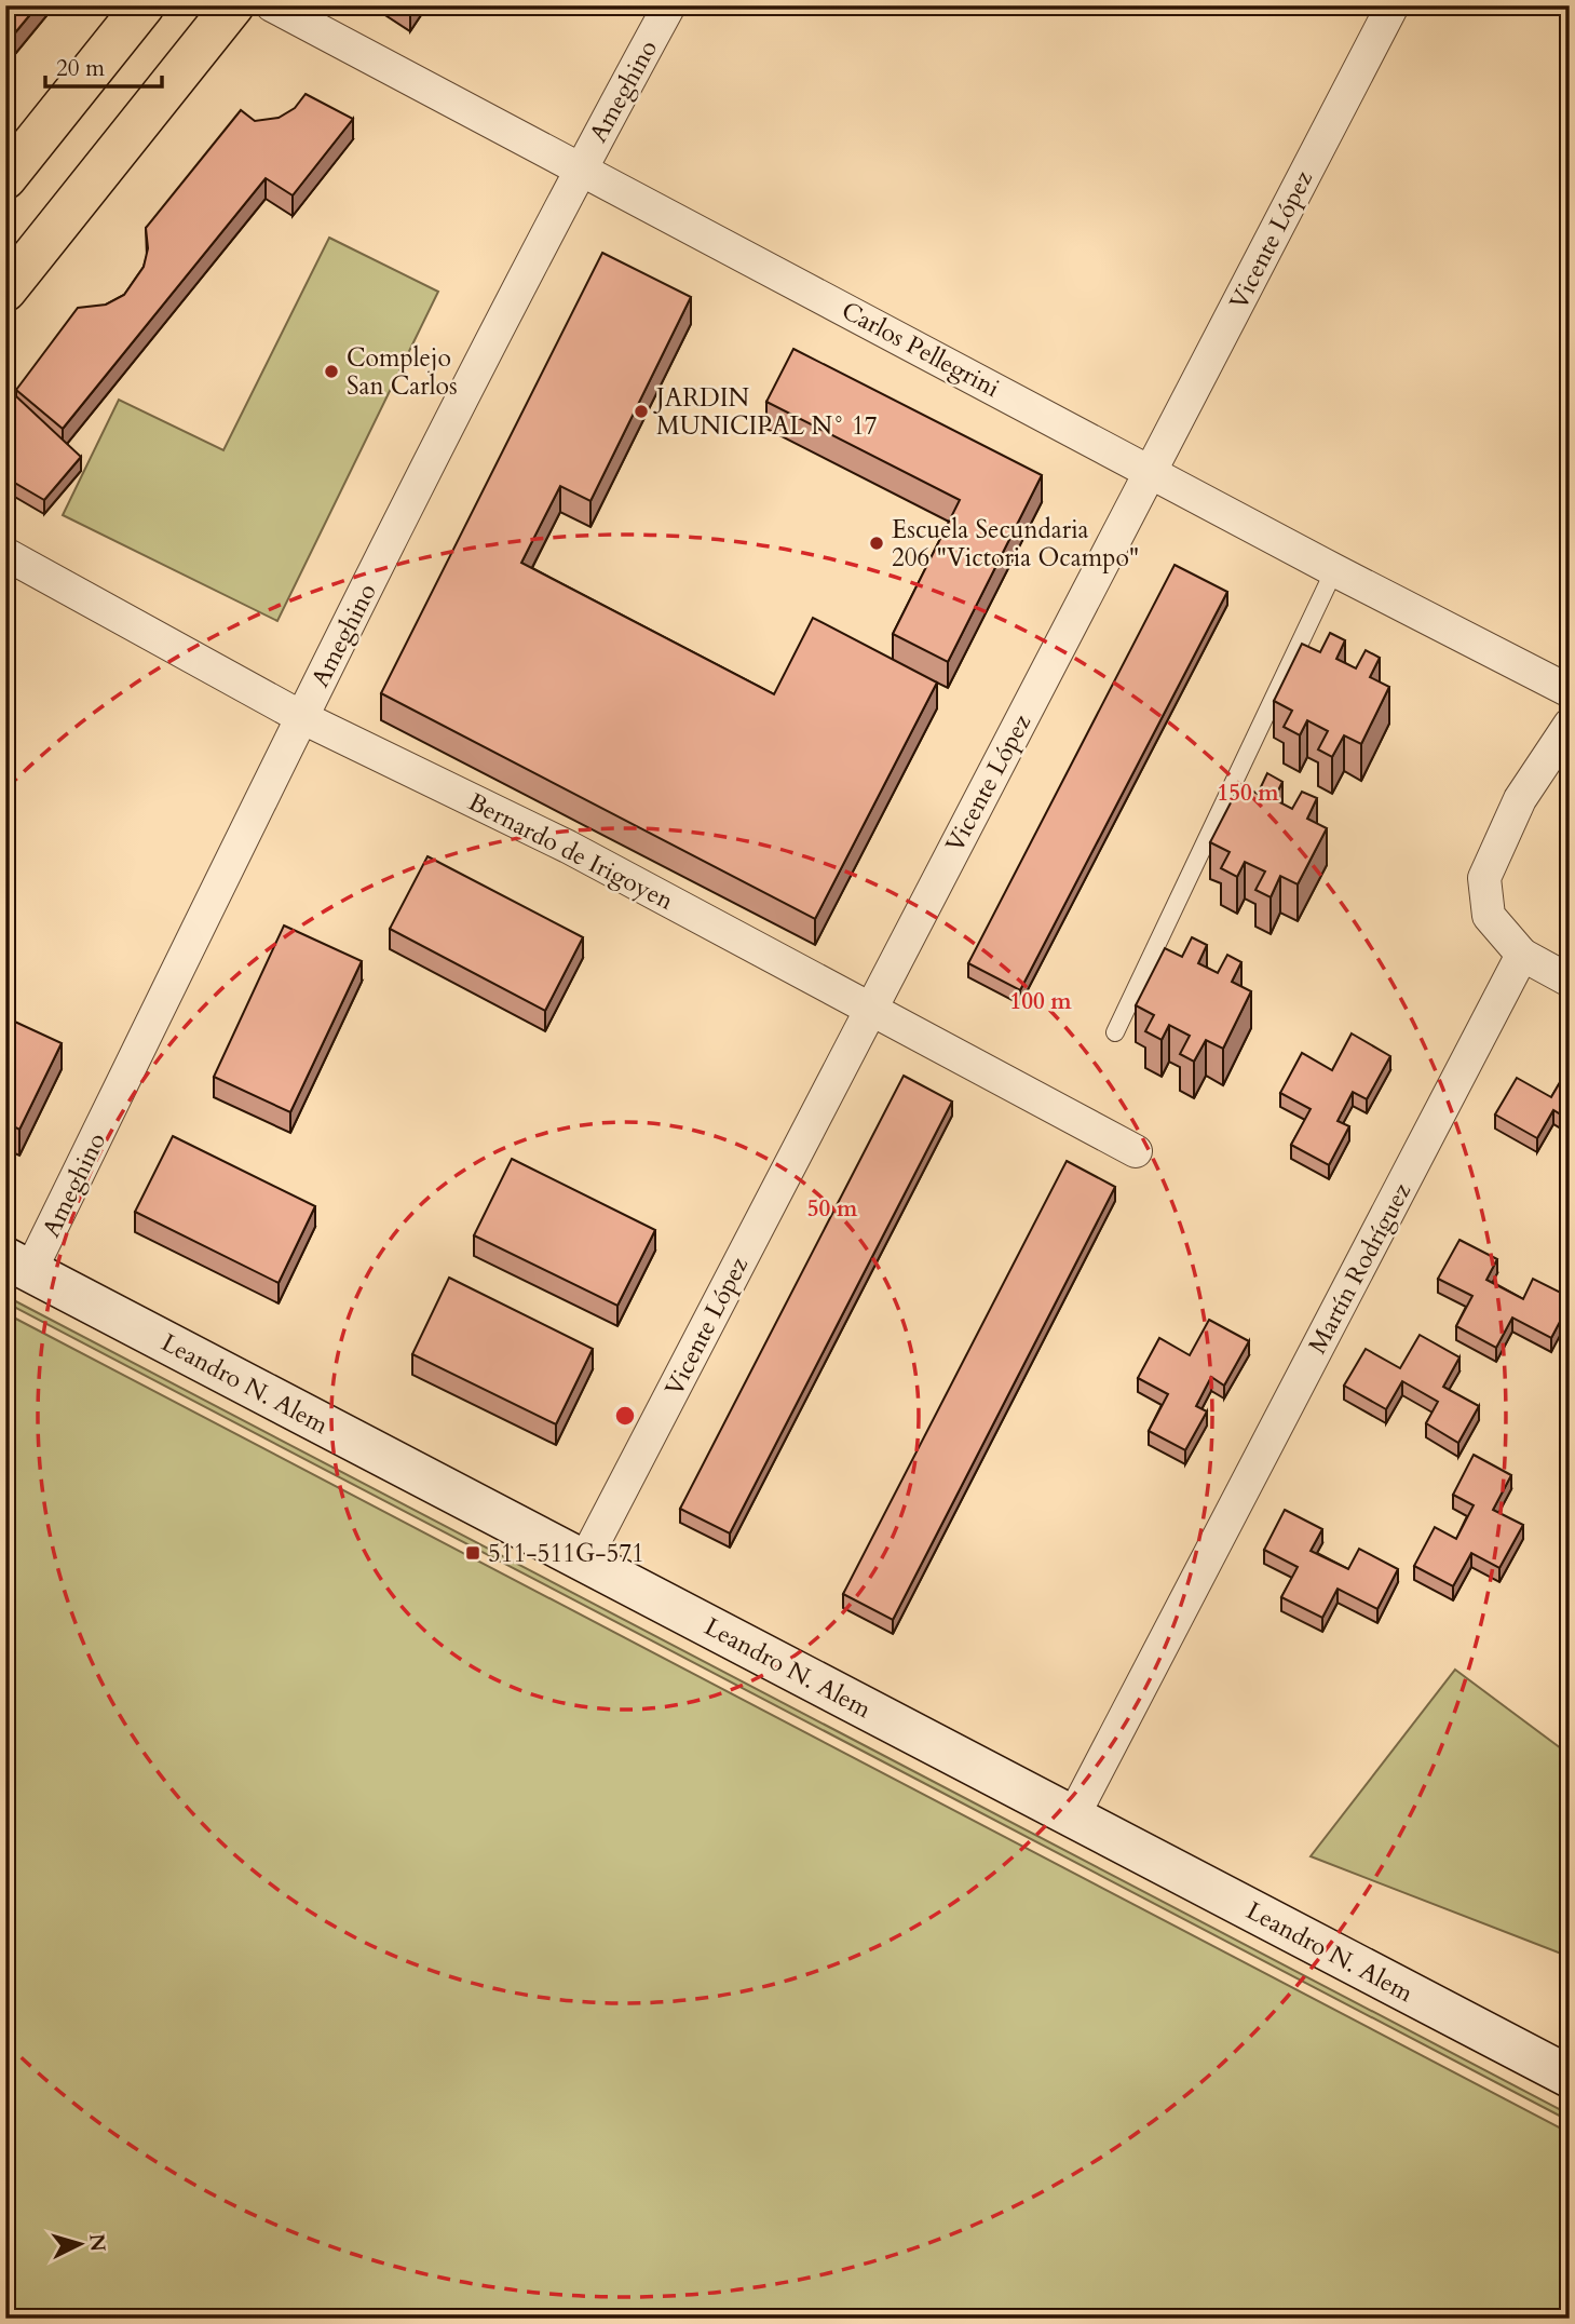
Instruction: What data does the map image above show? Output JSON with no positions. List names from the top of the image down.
{
  "streets": {
    "main road": ["Leandro N. Alem"],
    "street": [
      "Ameghino",
      "Vicente López",
      "Carlos Pellegrini",
      "Bernardo de Irigoyen",
      "Martín Rodríguez"
    ]
  },
  "crossings": [
    ["Ameghino", "Carlos Pellegrini"],
    ["Ameghino", "Bernardo de Irigoyen"],
    ["Ameghino", "Leandro N. Alem"],
    ["Vicente López", "Carlos Pellegrini"],
    ["Vicente López", "Bernardo de Irigoyen"],
    ["Vicente López", "Leandro N. Alem"],
    ["Martín Rodríguez", "Leandro N. Alem"]
  ],
  "places": {
    "other": ["Complejo San Carlos", "JARDIN MUNICIPAL N° 17", "Escuela Secundaria 206 \"Victoria Ocampo\""],
    "transit": ["511-511G-571"]
  },
  "scale_bar": "20 m",
  "north": "right",
  "rings": ["150 m", "100 m", "50 m"]
}
